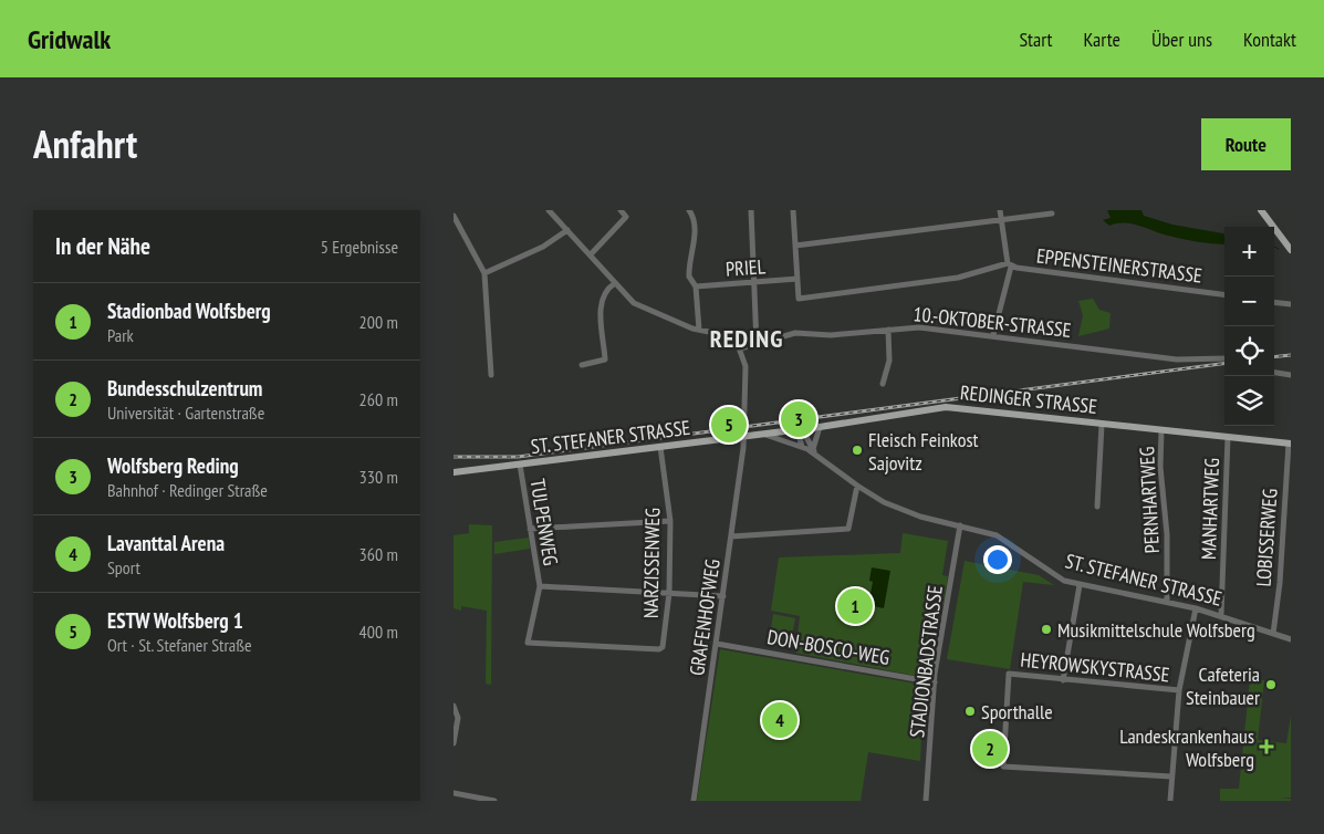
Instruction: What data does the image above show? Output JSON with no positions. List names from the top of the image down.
{
  "streets": {
    "main road": ["REDINGER STRASSE", "ST. STEFANER STRASSE"],
    "street": [
      "EPPENSTEINERSTRASSE",
      "PRIEL",
      "10.-OKTOBER-STRASSE",
      "PERNHARTWEG",
      "MANHARTWEG",
      "TULPENWEG",
      "LOBISSERWEG",
      "NARZISSENWEG",
      "GRAFENHOFWEG",
      "DON-BOSCO-WEG",
      "STADIONBADSTRASSE",
      "HEYROWSKYSTRASSE"
    ]
  },
  "crossings": [
    ["10.-OKTOBER-STRASSE", "GRAFENHOFWEG"],
    ["REDINGER STRASSE", "ST. STEFANER STRASSE"],
    ["REDINGER STRASSE", "PERNHARTWEG"],
    ["REDINGER STRASSE", "MANHARTWEG"],
    ["REDINGER STRASSE", "LOBISSERWEG"],
    ["ST. STEFANER STRASSE", "PERNHARTWEG"],
    ["ST. STEFANER STRASSE", "MANHARTWEG"],
    ["ST. STEFANER STRASSE", "TULPENWEG"],
    ["ST. STEFANER STRASSE", "LOBISSERWEG"],
    ["ST. STEFANER STRASSE", "NARZISSENWEG"],
    ["ST. STEFANER STRASSE", "GRAFENHOFWEG"],
    ["ST. STEFANER STRASSE", "STADIONBADSTRASSE"],
    ["TULPENWEG", "NARZISSENWEG"],
    ["TULPENWEG", "GRAFENHOFWEG"],
    ["GRAFENHOFWEG", "DON-BOSCO-WEG"],
    ["DON-BOSCO-WEG", "STADIONBADSTRASSE"]
  ],
  "districts": ["REDING"],
  "places": {
    "other": [
      "Fleisch Feinkost Sajovitz",
      "Musikmittelschule Wolfsberg",
      "Cafeteria Steinbauer",
      "Sporthalle"
    ],
    "health": ["Landeskrankenhaus Wolfsberg"]
  },
  "page": {
    "header": "Gridwalk",
    "nav": [
      "Start",
      "Karte",
      "Über uns",
      "Kontakt"
    ],
    "title": "Anfahrt",
    "buttons": "Route",
    "heading": ["In der Nähe", "5 Ergebnisse"],
    "map_buttons": ["+", "−"],
    "list": [
      {
        "mark": "1",
        "name": "Stadionbad Wolfsberg",
        "note": "Park",
        "value": "200 m"
      },
      {
        "mark": "2",
        "name": "Bundesschulzentrum",
        "note": "Universität · Gartenstraße",
        "value": "260 m"
      },
      {
        "mark": "3",
        "name": "Wolfsberg Reding",
        "note": "Bahnhof · Redinger Straße",
        "value": "330 m"
      },
      {
        "mark": "4",
        "name": "Lavanttal Arena",
        "note": "Sport",
        "value": "360 m"
      },
      {
        "mark": "5",
        "name": "ESTW Wolfsberg 1",
        "note": "Ort · St. Stefaner Straße",
        "value": "400 m"
      }
    ],
    "pins": [
      "3",
      "5",
      "1",
      "4",
      "2"
    ]
  }
}
